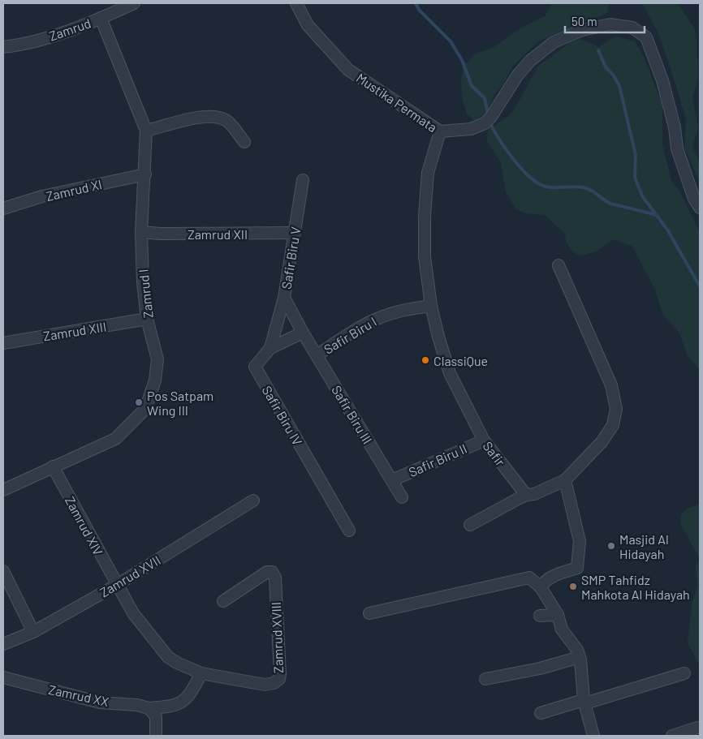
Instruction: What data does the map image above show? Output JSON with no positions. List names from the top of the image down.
{
  "streets": {
    "street": [
      "Zamrud",
      "Mustika Permata",
      "Zamrud XI",
      "Zamrud XII",
      "Safir Biru V",
      "Zamrud I",
      "Zamrud XIII",
      "Safir Biru I",
      "Safir Biru III",
      "Safir Biru IV",
      "Safir",
      "Safir Biru II",
      "Zamrud XIV",
      "Zamrud XVII",
      "Zamrud XVIII",
      "Zamrud XX"
    ]
  },
  "crossings": [
    ["Zamrud", "Zamrud I"],
    ["Mustika Permata", "Safir"],
    ["Zamrud XI", "Zamrud I"],
    ["Zamrud XII", "Safir Biru V"],
    ["Zamrud XII", "Zamrud I"],
    ["Safir Biru V", "Safir Biru III"],
    ["Safir Biru V", "Safir Biru IV"],
    ["Zamrud I", "Zamrud XIII"],
    ["Zamrud I", "Zamrud XIV"],
    ["Safir Biru I", "Safir Biru III"],
    ["Safir Biru I", "Safir"],
    ["Safir Biru III", "Safir Biru II"],
    ["Safir", "Safir Biru II"],
    ["Zamrud XIV", "Zamrud XVII"],
    ["Zamrud XIV", "Zamrud XVIII"],
    ["Zamrud XVII", "Zamrud XVIII"],
    ["Zamrud XVIII", "Zamrud XX"]
  ],
  "places": [
    "ClassiQue",
    "Pos Satpam Wing III",
    "Masjid Al Hidayah",
    "SMP Tahfidz Mahkota Al Hidayah"
  ],
  "scale_bar": "50 m"
}
